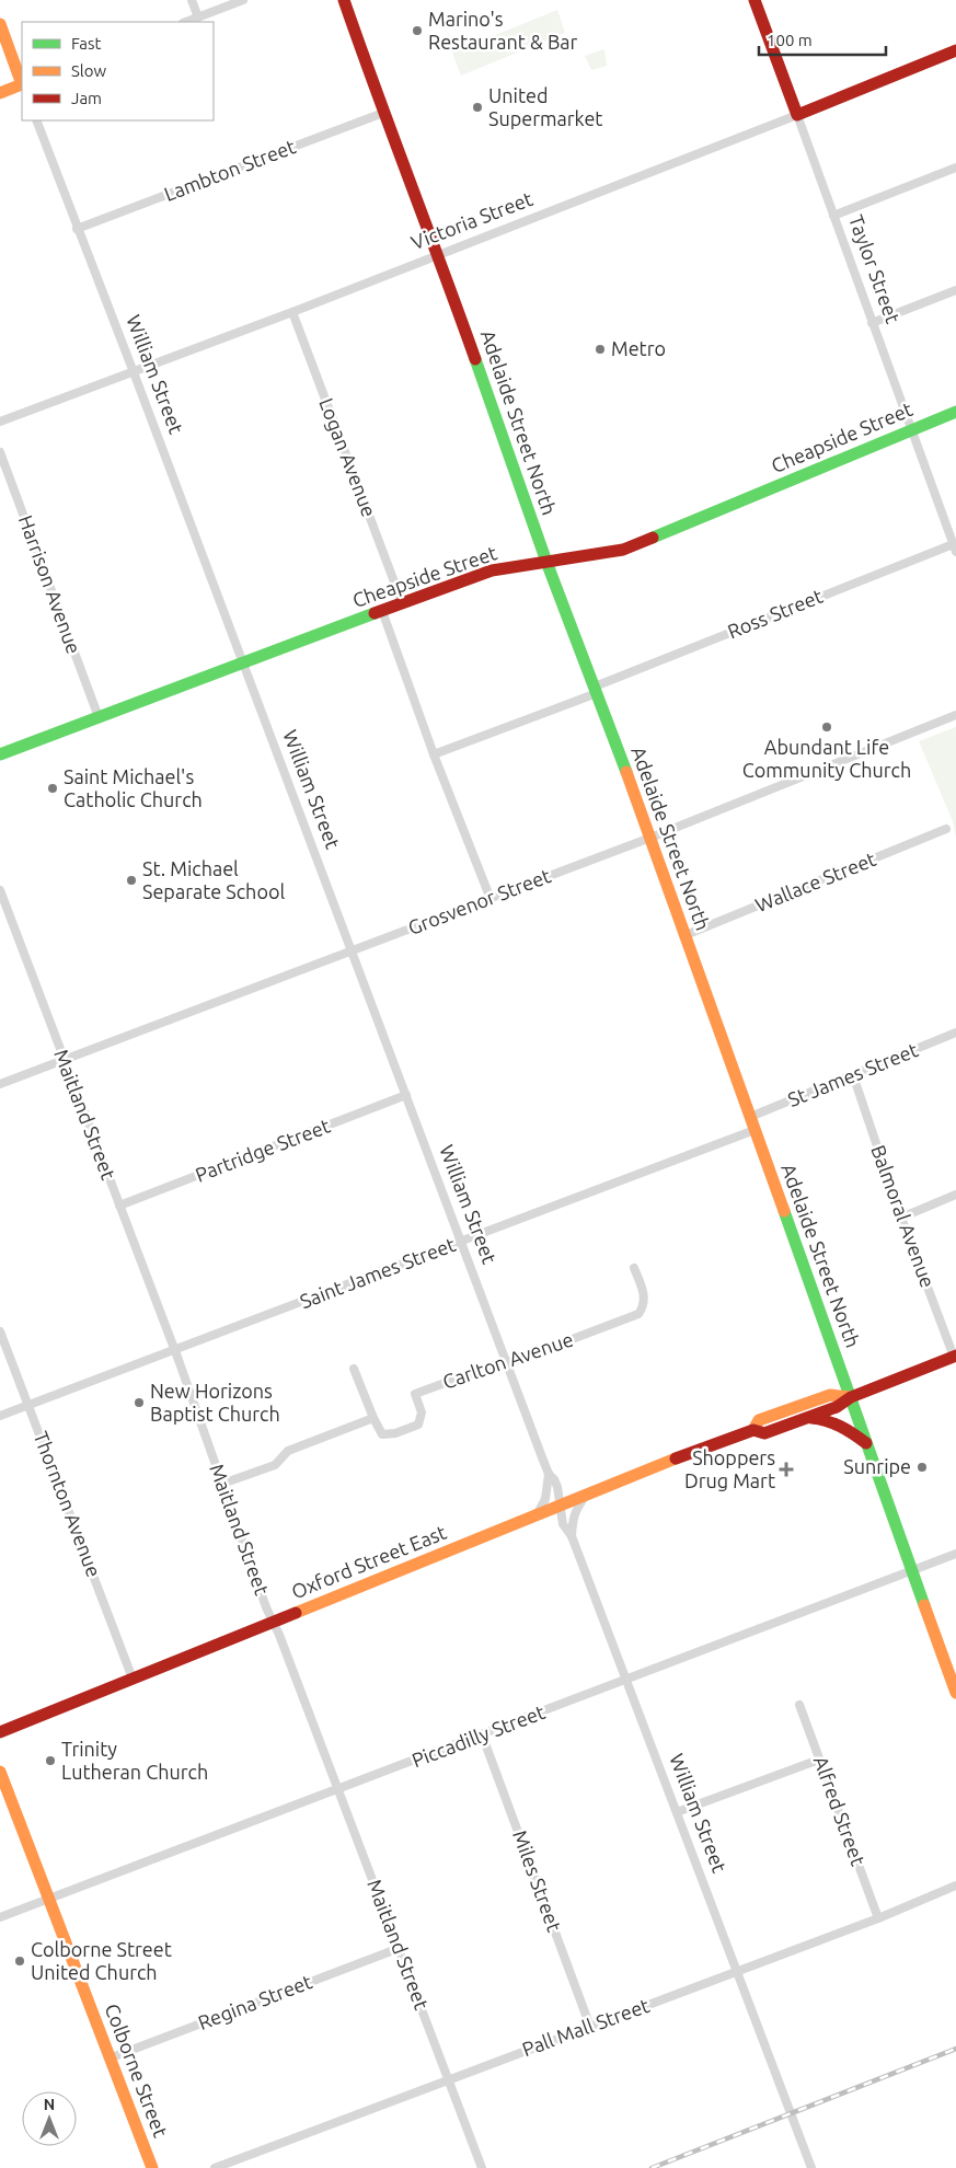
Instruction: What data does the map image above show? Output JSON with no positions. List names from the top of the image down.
{
  "streets": {
    "main road": [
      "Victoria Street",
      "Taylor Street",
      "Adelaide Street North",
      "Cheapside Street",
      "Oxford Street East",
      "Colborne Street"
    ],
    "street": [
      "Lambton Street",
      "William Street",
      "Logan Avenue",
      "Harrison Avenue",
      "Ross Street",
      "Wallace Street",
      "Grosvenor Street",
      "St James Street",
      "Maitland Street",
      "Partridge Street",
      "Balmoral Avenue",
      "Saint James Street",
      "Carlton Avenue",
      "Thornton Avenue",
      "Piccadilly Street",
      "Alfred Street",
      "Miles Street",
      "Regina Street",
      "Pall Mall Street"
    ]
  },
  "crossings": [
    ["Lambton Street", "William Street"],
    ["Lambton Street", "Adelaide Street North"],
    ["Victoria Street", "Taylor Street"],
    ["Victoria Street", "William Street"],
    ["Victoria Street", "Adelaide Street North"],
    ["Victoria Street", "Logan Avenue"],
    ["Taylor Street", "Cheapside Street"],
    ["Taylor Street", "Ross Street"],
    ["William Street", "Cheapside Street"],
    ["William Street", "Grosvenor Street"],
    ["William Street", "Partridge Street"],
    ["William Street", "Saint James Street"],
    ["William Street", "Carlton Avenue"],
    ["William Street", "Oxford Street East"],
    ["William Street", "Piccadilly Street"],
    ["William Street", "Pall Mall Street"],
    ["Adelaide Street North", "Cheapside Street"],
    ["Adelaide Street North", "Ross Street"],
    ["Adelaide Street North", "Wallace Street"],
    ["Adelaide Street North", "Grosvenor Street"],
    ["Adelaide Street North", "St James Street"],
    ["Adelaide Street North", "Saint James Street"],
    ["Adelaide Street North", "Oxford Street East"],
    ["Adelaide Street North", "Piccadilly Street"],
    ["Cheapside Street", "Logan Avenue"],
    ["Cheapside Street", "Harrison Avenue"],
    ["Grosvenor Street", "Maitland Street"],
    ["St James Street", "Balmoral Avenue"],
    ["Maitland Street", "Partridge Street"],
    ["Maitland Street", "Saint James Street"],
    ["Maitland Street", "Oxford Street East"],
    ["Maitland Street", "Piccadilly Street"],
    ["Maitland Street", "Regina Street"],
    ["Maitland Street", "Pall Mall Street"],
    ["Balmoral Avenue", "Oxford Street East"],
    ["Saint James Street", "Thornton Avenue"],
    ["Thornton Avenue", "Oxford Street East"],
    ["Piccadilly Street", "Miles Street"],
    ["Piccadilly Street", "Colborne Street"],
    ["Alfred Street", "Pall Mall Street"],
    ["Miles Street", "Pall Mall Street"],
    ["Regina Street", "Colborne Street"]
  ],
  "places": {
    "other": [
      "Marino's Restaurant & Bar",
      "United Supermarket",
      "Metro",
      "Abundant Life Community Church",
      "Saint Michael's Catholic Church",
      "St. Michael Separate School",
      "New Horizons Baptist Church",
      "Sunripe",
      "Trinity Lutheran Church",
      "Colborne Street United Church"
    ],
    "health": ["Shoppers Drug Mart"]
  },
  "legend": ["Fast", "Slow", "Jam"],
  "scale_bar": "100 m",
  "north": "top"
}
